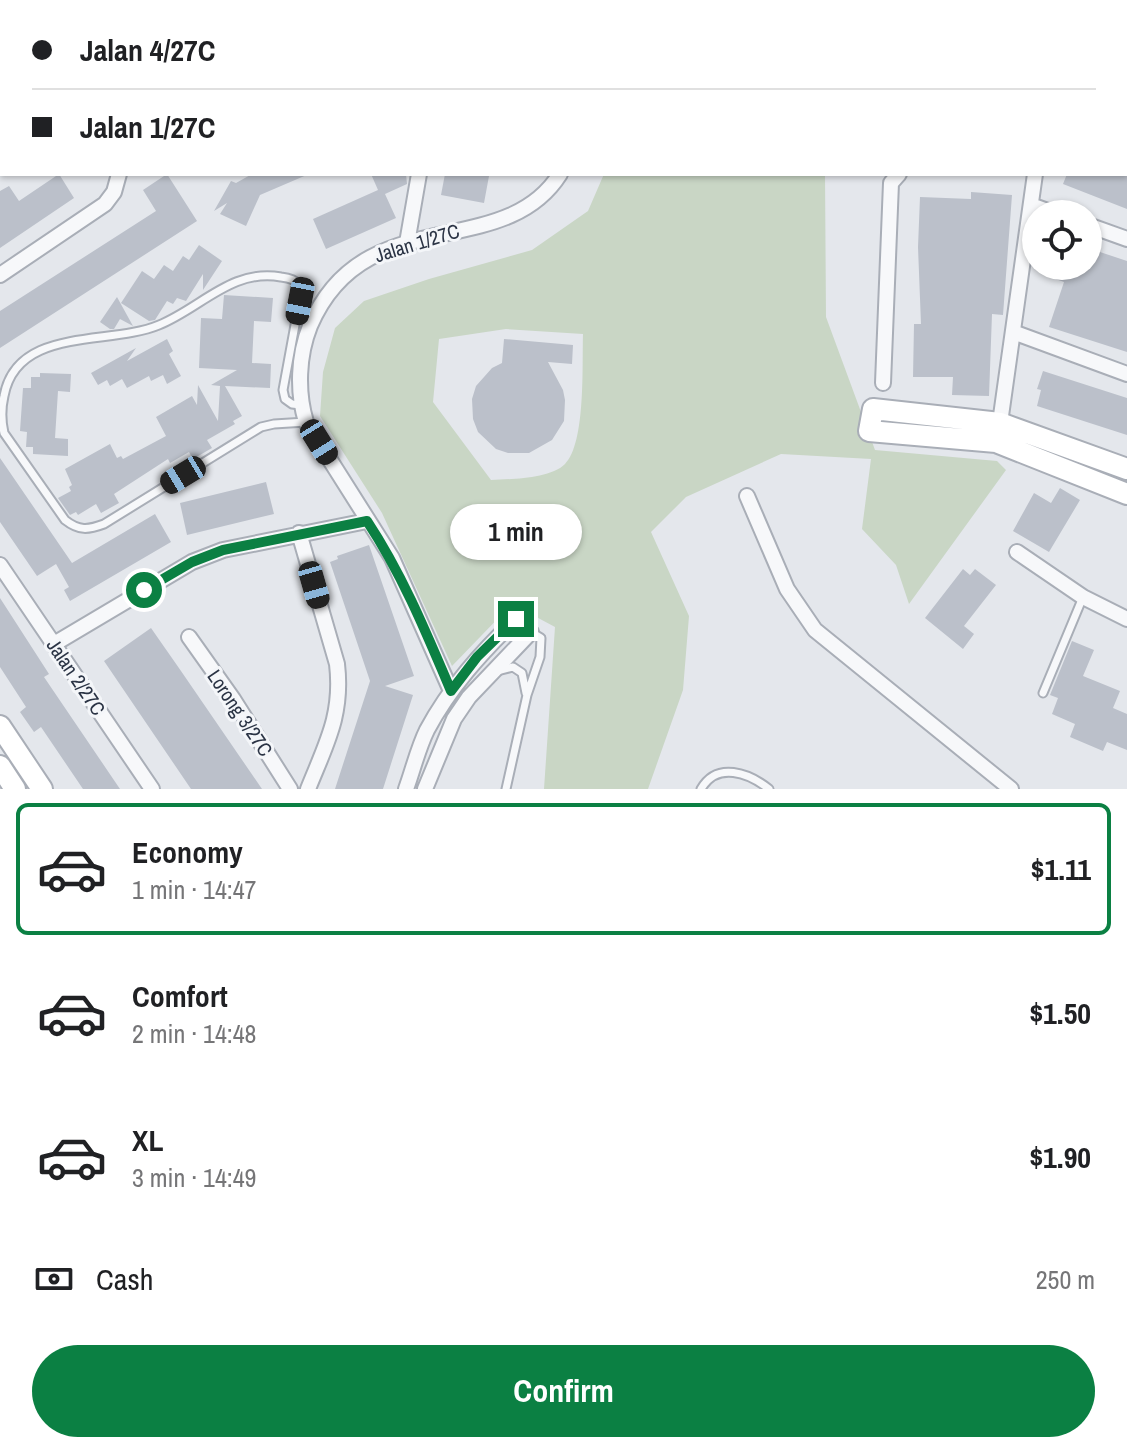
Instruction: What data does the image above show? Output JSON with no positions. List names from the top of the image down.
{
  "streets": {
    "street": ["Jalan 1/27C", "Jalan 2/27C", "Lorong 3/27C"]
  },
  "page": {
    "banner": ["Jalan 4/27C", "Jalan 1/27C"],
    "bubble": "1 min",
    "list": [
      {
        "name": "Economy",
        "note": "1 min · 14:47",
        "value": "$1.11"
      },
      {
        "name": "Comfort",
        "note": "2 min · 14:48",
        "value": "$1.50"
      },
      {
        "name": "XL",
        "note": "3 min · 14:49",
        "value": "$1.90"
      }
    ],
    "pay": ["Cash", "250 m"],
    "buttons": "Confirm"
  }
}
